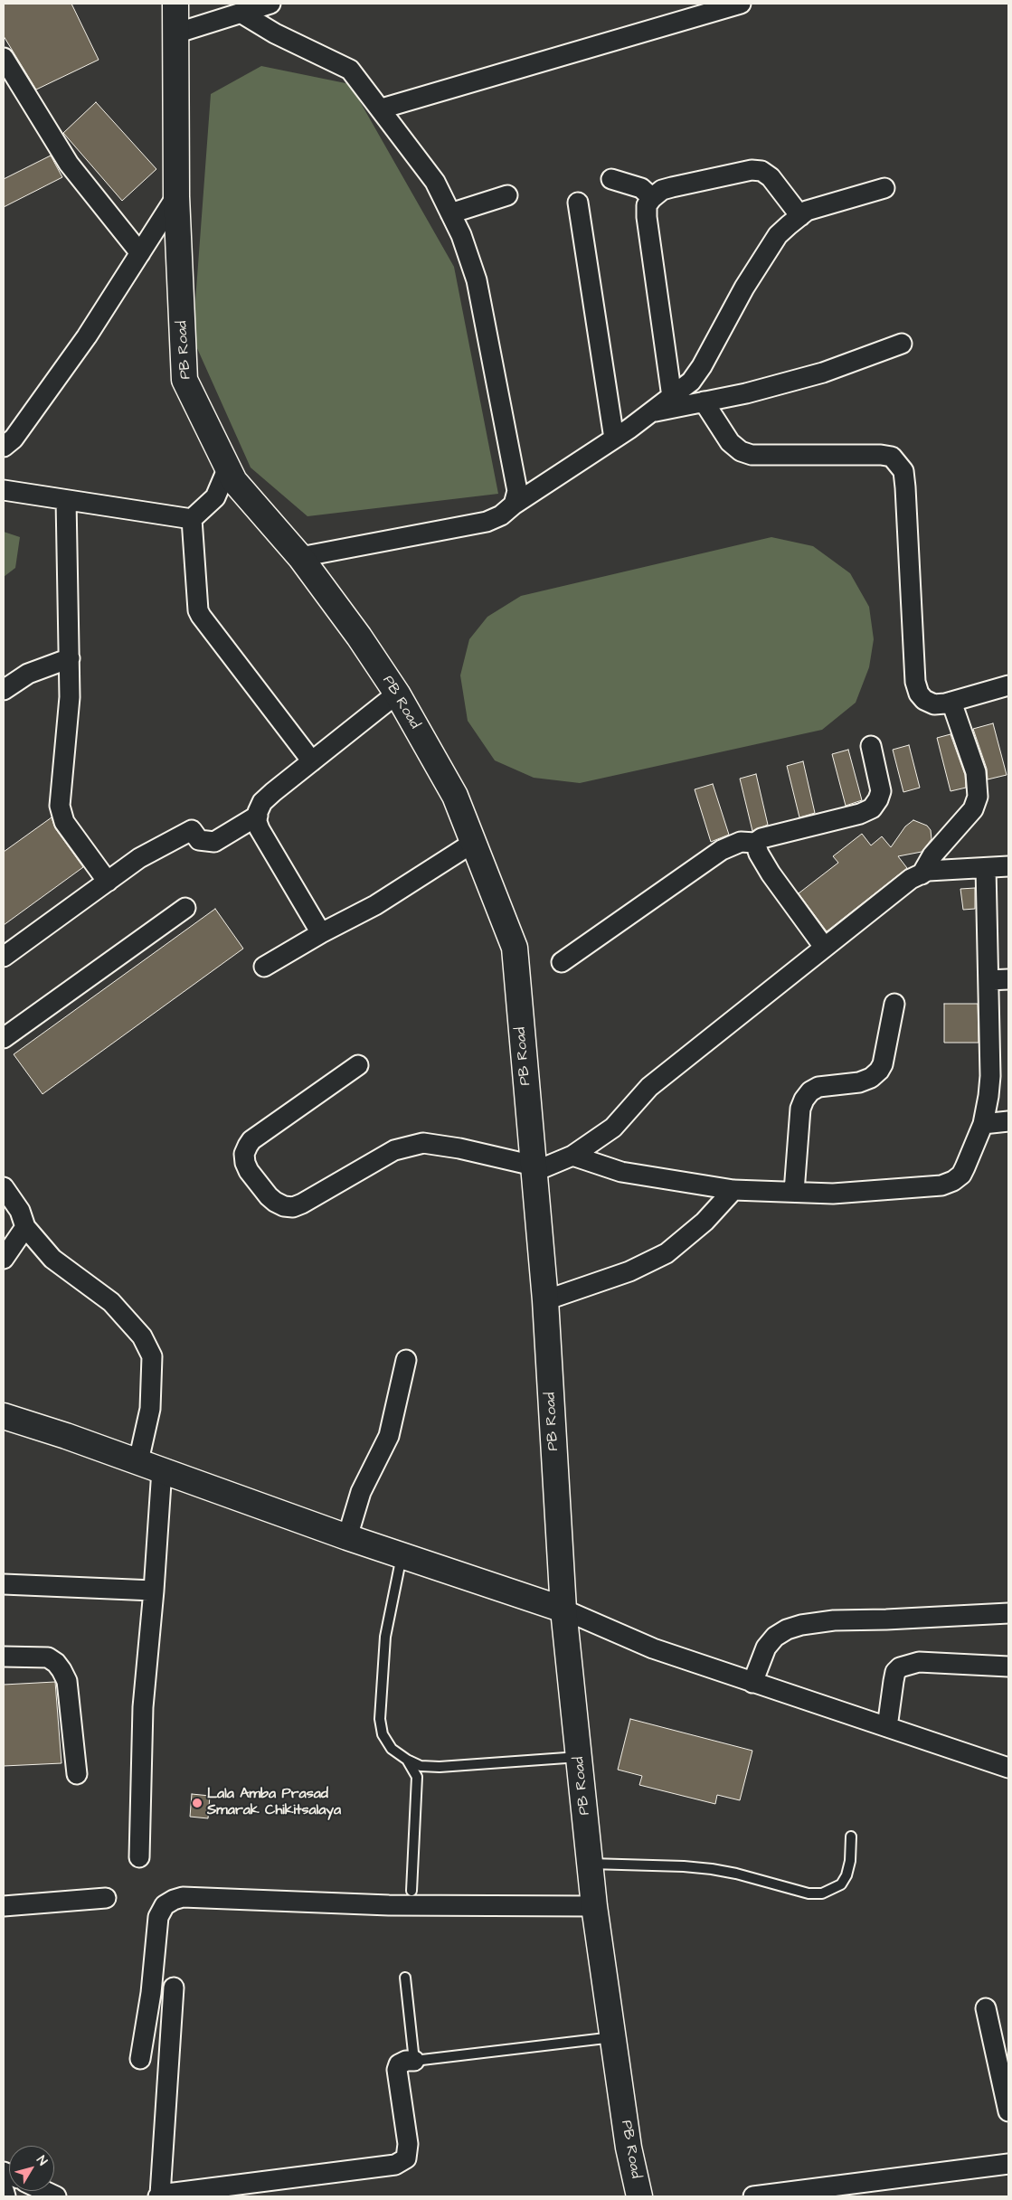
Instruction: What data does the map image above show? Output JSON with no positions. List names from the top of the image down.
{
  "streets": {
    "street": ["PB Road"]
  },
  "places": ["Lala Amba Prasad Smarak Chikitsalaya"],
  "north": "top right"
}
